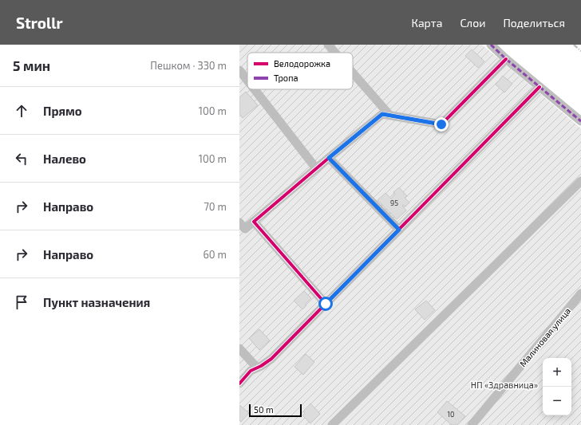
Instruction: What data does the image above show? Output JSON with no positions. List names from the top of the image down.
{
  "streets": {
    "street": ["Малиновая улица"]
  },
  "parks": ["НП «Здравница»"],
  "house_numbers": ["95", "10"],
  "legend": ["Велодорожка", "Тропа"],
  "scale_bar": "50 m",
  "page": {
    "header": "Strollr",
    "nav": ["Карта", "Слои", "Поделиться"],
    "heading": ["5 мин", "Пешком · 330 m"],
    "list": [
      ["Прямо", "100 m"],
      ["Налево", "100 m"],
      ["Направо", "70 m"],
      ["Направо", "60 m"],
      "Пункт назначения"
    ],
    "map_buttons": ["+", "−"],
    "scale": "50 m"
  }
}
